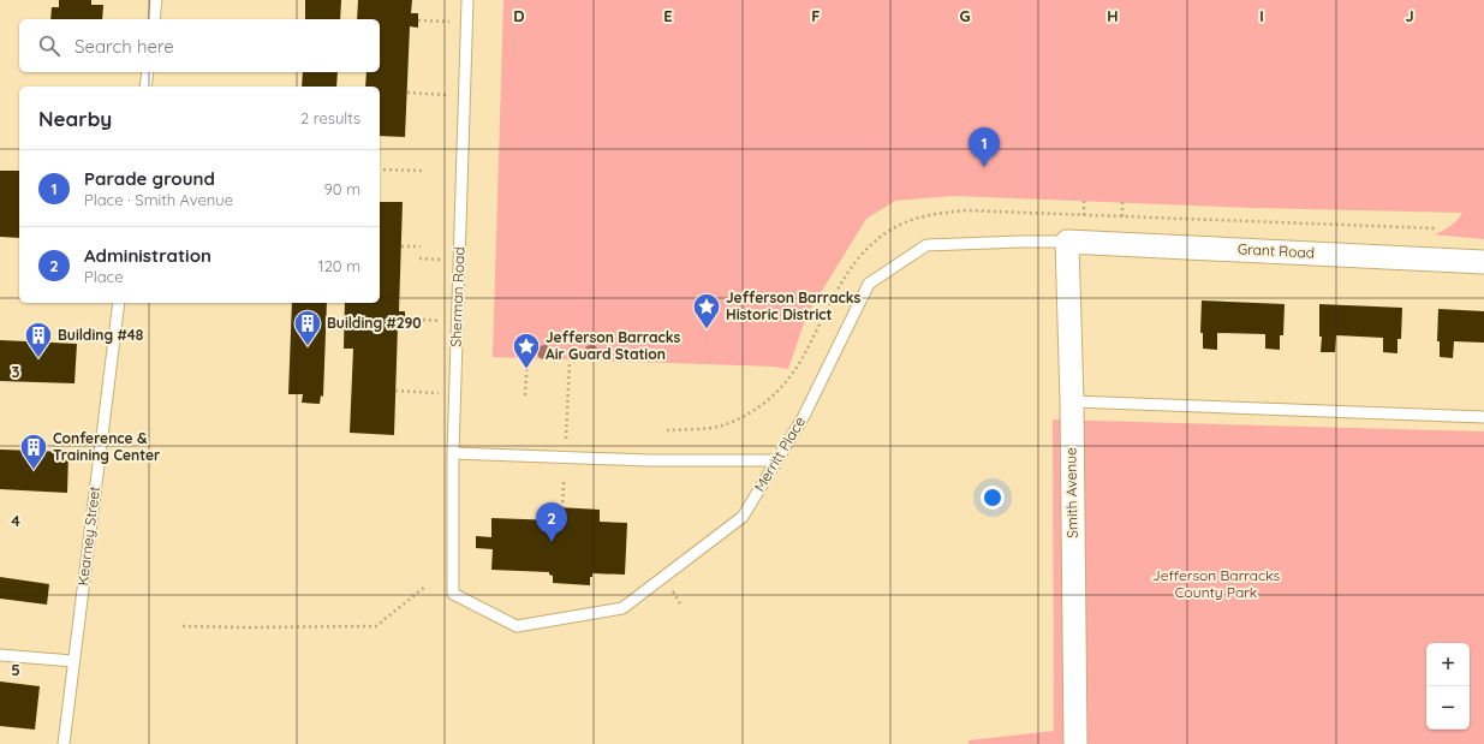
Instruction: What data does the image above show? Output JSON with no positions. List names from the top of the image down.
{
  "streets": {
    "street": ["Grant Road", "Smith Avenue"],
    "lane": ["Sherman Road", "Merritt Place", "Kearney Street"]
  },
  "crossings": [
    ["Grant Road", "Merritt Place"],
    ["Grant Road", "Smith Avenue"],
    ["Sherman Road", "Merritt Place"],
    ["Merritt Place", "Smith Avenue"]
  ],
  "parks": ["Jefferson Barracks County Park"],
  "places": {
    "place": ["Jefferson Barracks Historic District", "Jefferson Barracks Air Guard Station"],
    "building": ["Building #290", "Building #48", "Conference & Training Center"]
  },
  "page": {
    "search": "Search here",
    "heading": ["Nearby", "2 results"],
    "pins": ["1", "2"],
    "list": [
      {
        "mark": "1",
        "name": "Parade ground",
        "note": "Place · Smith Avenue",
        "value": "90 m"
      },
      {
        "mark": "2",
        "name": "Administration",
        "note": "Place",
        "value": "120 m"
      }
    ],
    "map_buttons": ["+", "−"]
  },
  "grid": {
    "columns": [
      "D",
      "E",
      "F",
      "G",
      "H",
      "I",
      "J"
    ],
    "rows": ["3", "4", "5"]
  }
}
